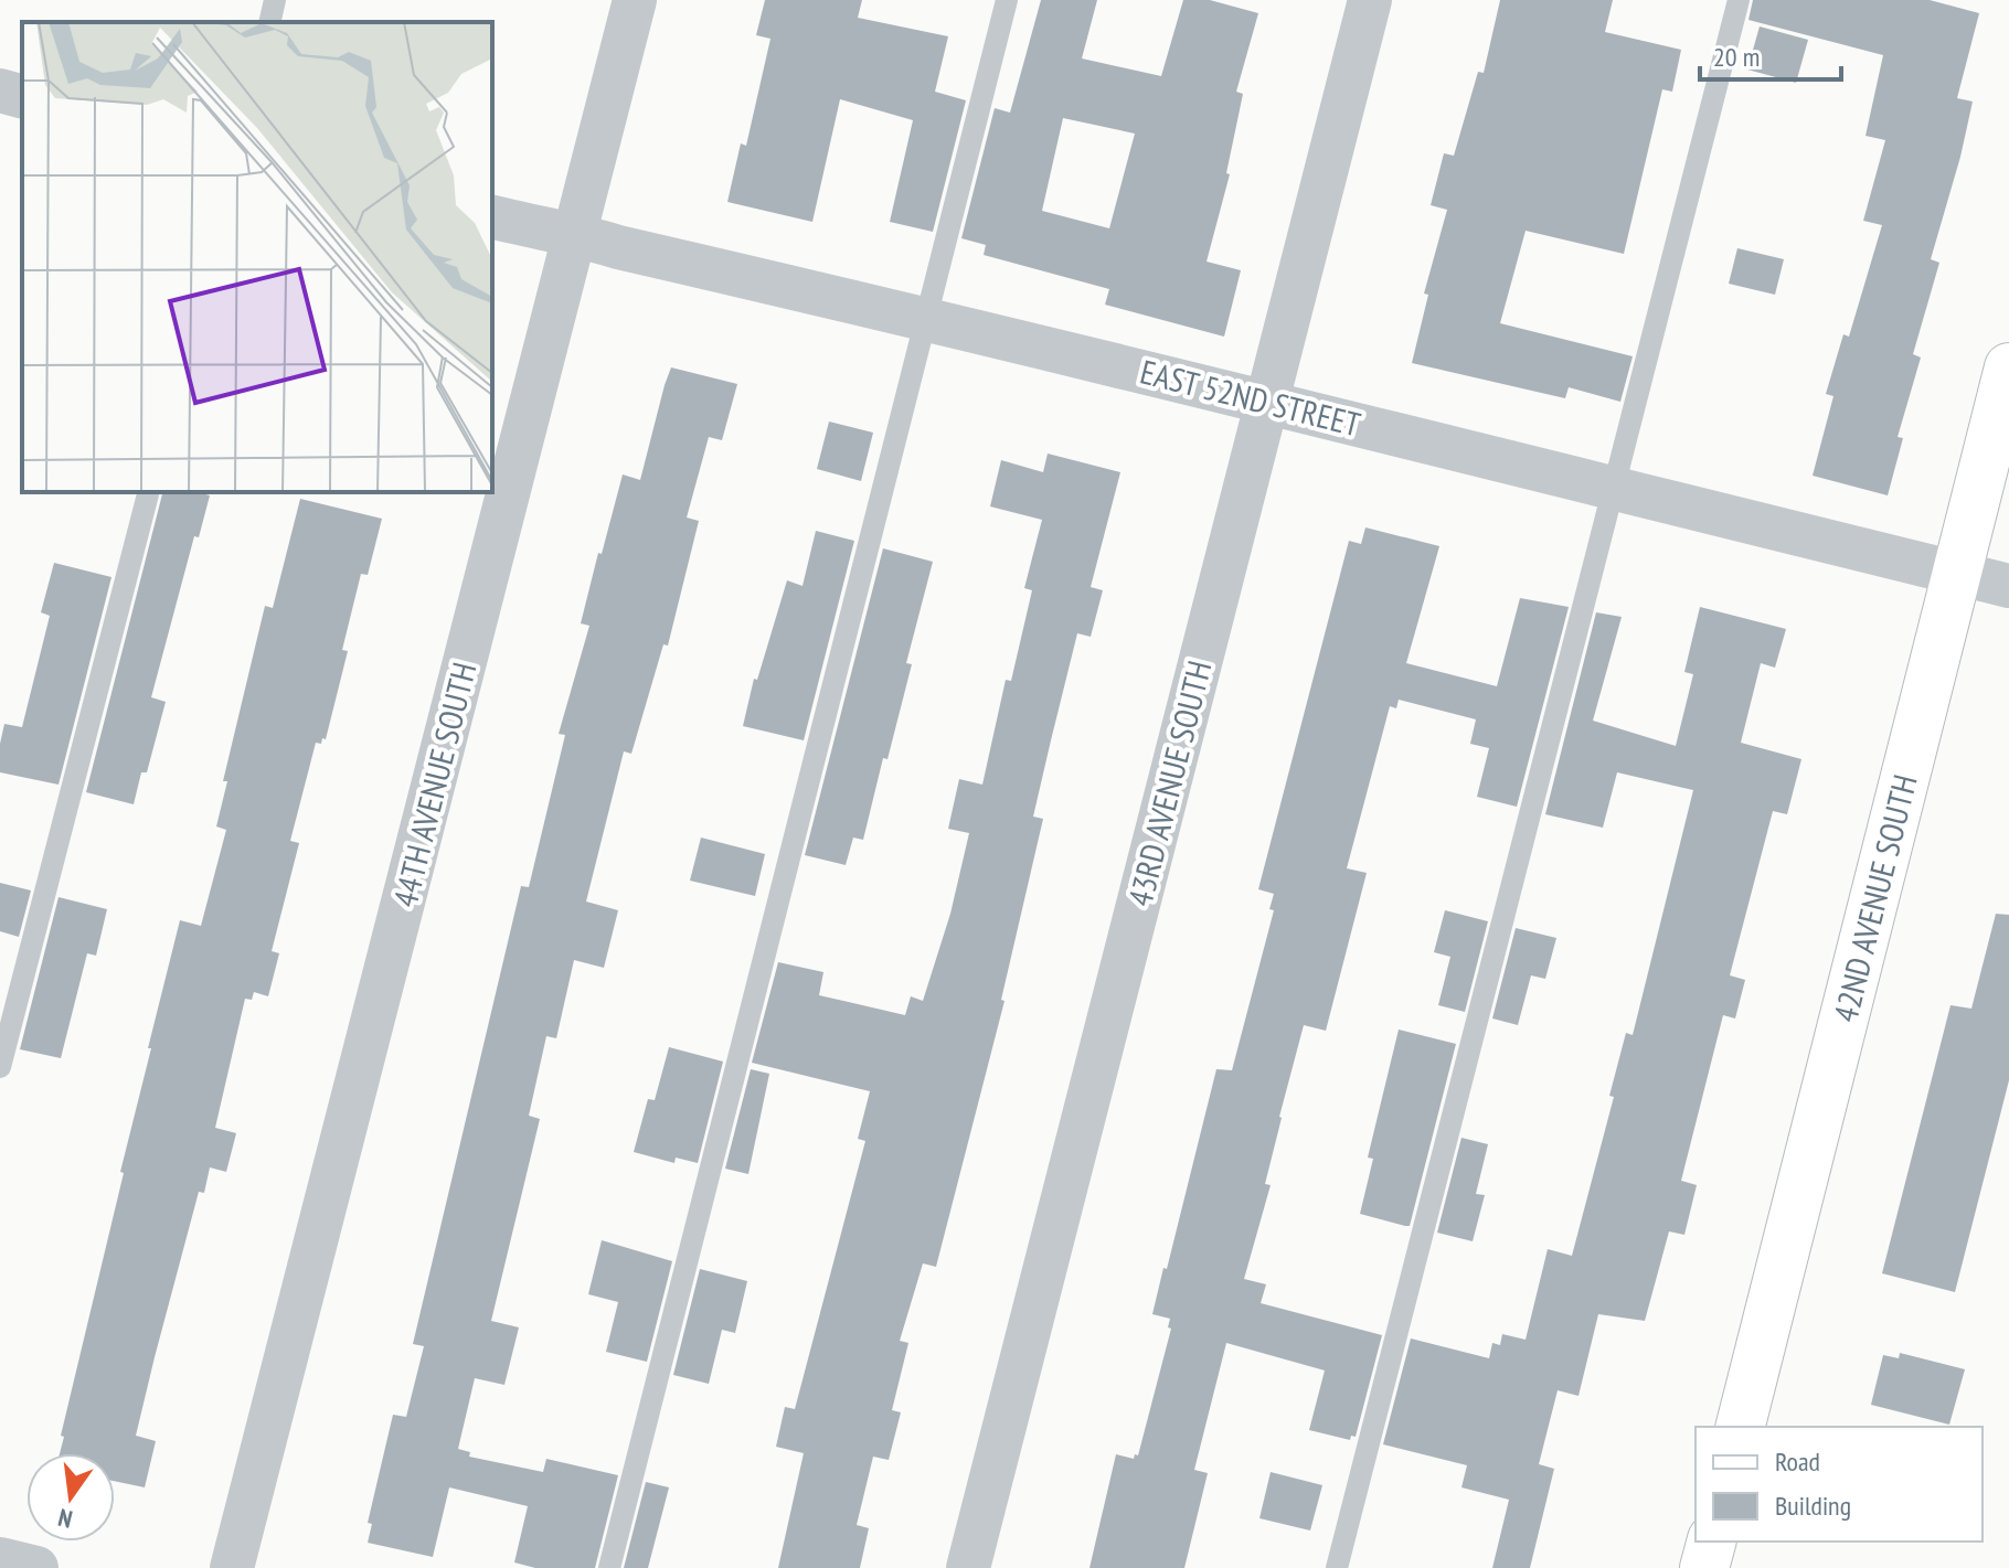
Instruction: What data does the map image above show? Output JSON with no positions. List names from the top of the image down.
{
  "streets": {
    "street": [
      "EAST 52ND STREET",
      "43RD AVENUE SOUTH",
      "44TH AVENUE SOUTH",
      "42ND AVENUE SOUTH"
    ]
  },
  "crossings": [
    ["EAST 52ND STREET", "43RD AVENUE SOUTH"],
    ["EAST 52ND STREET", "44TH AVENUE SOUTH"],
    ["EAST 52ND STREET", "42ND AVENUE SOUTH"]
  ],
  "legend": ["Road", "Building"],
  "scale_bar": "20 m",
  "north": "bottom"
}
